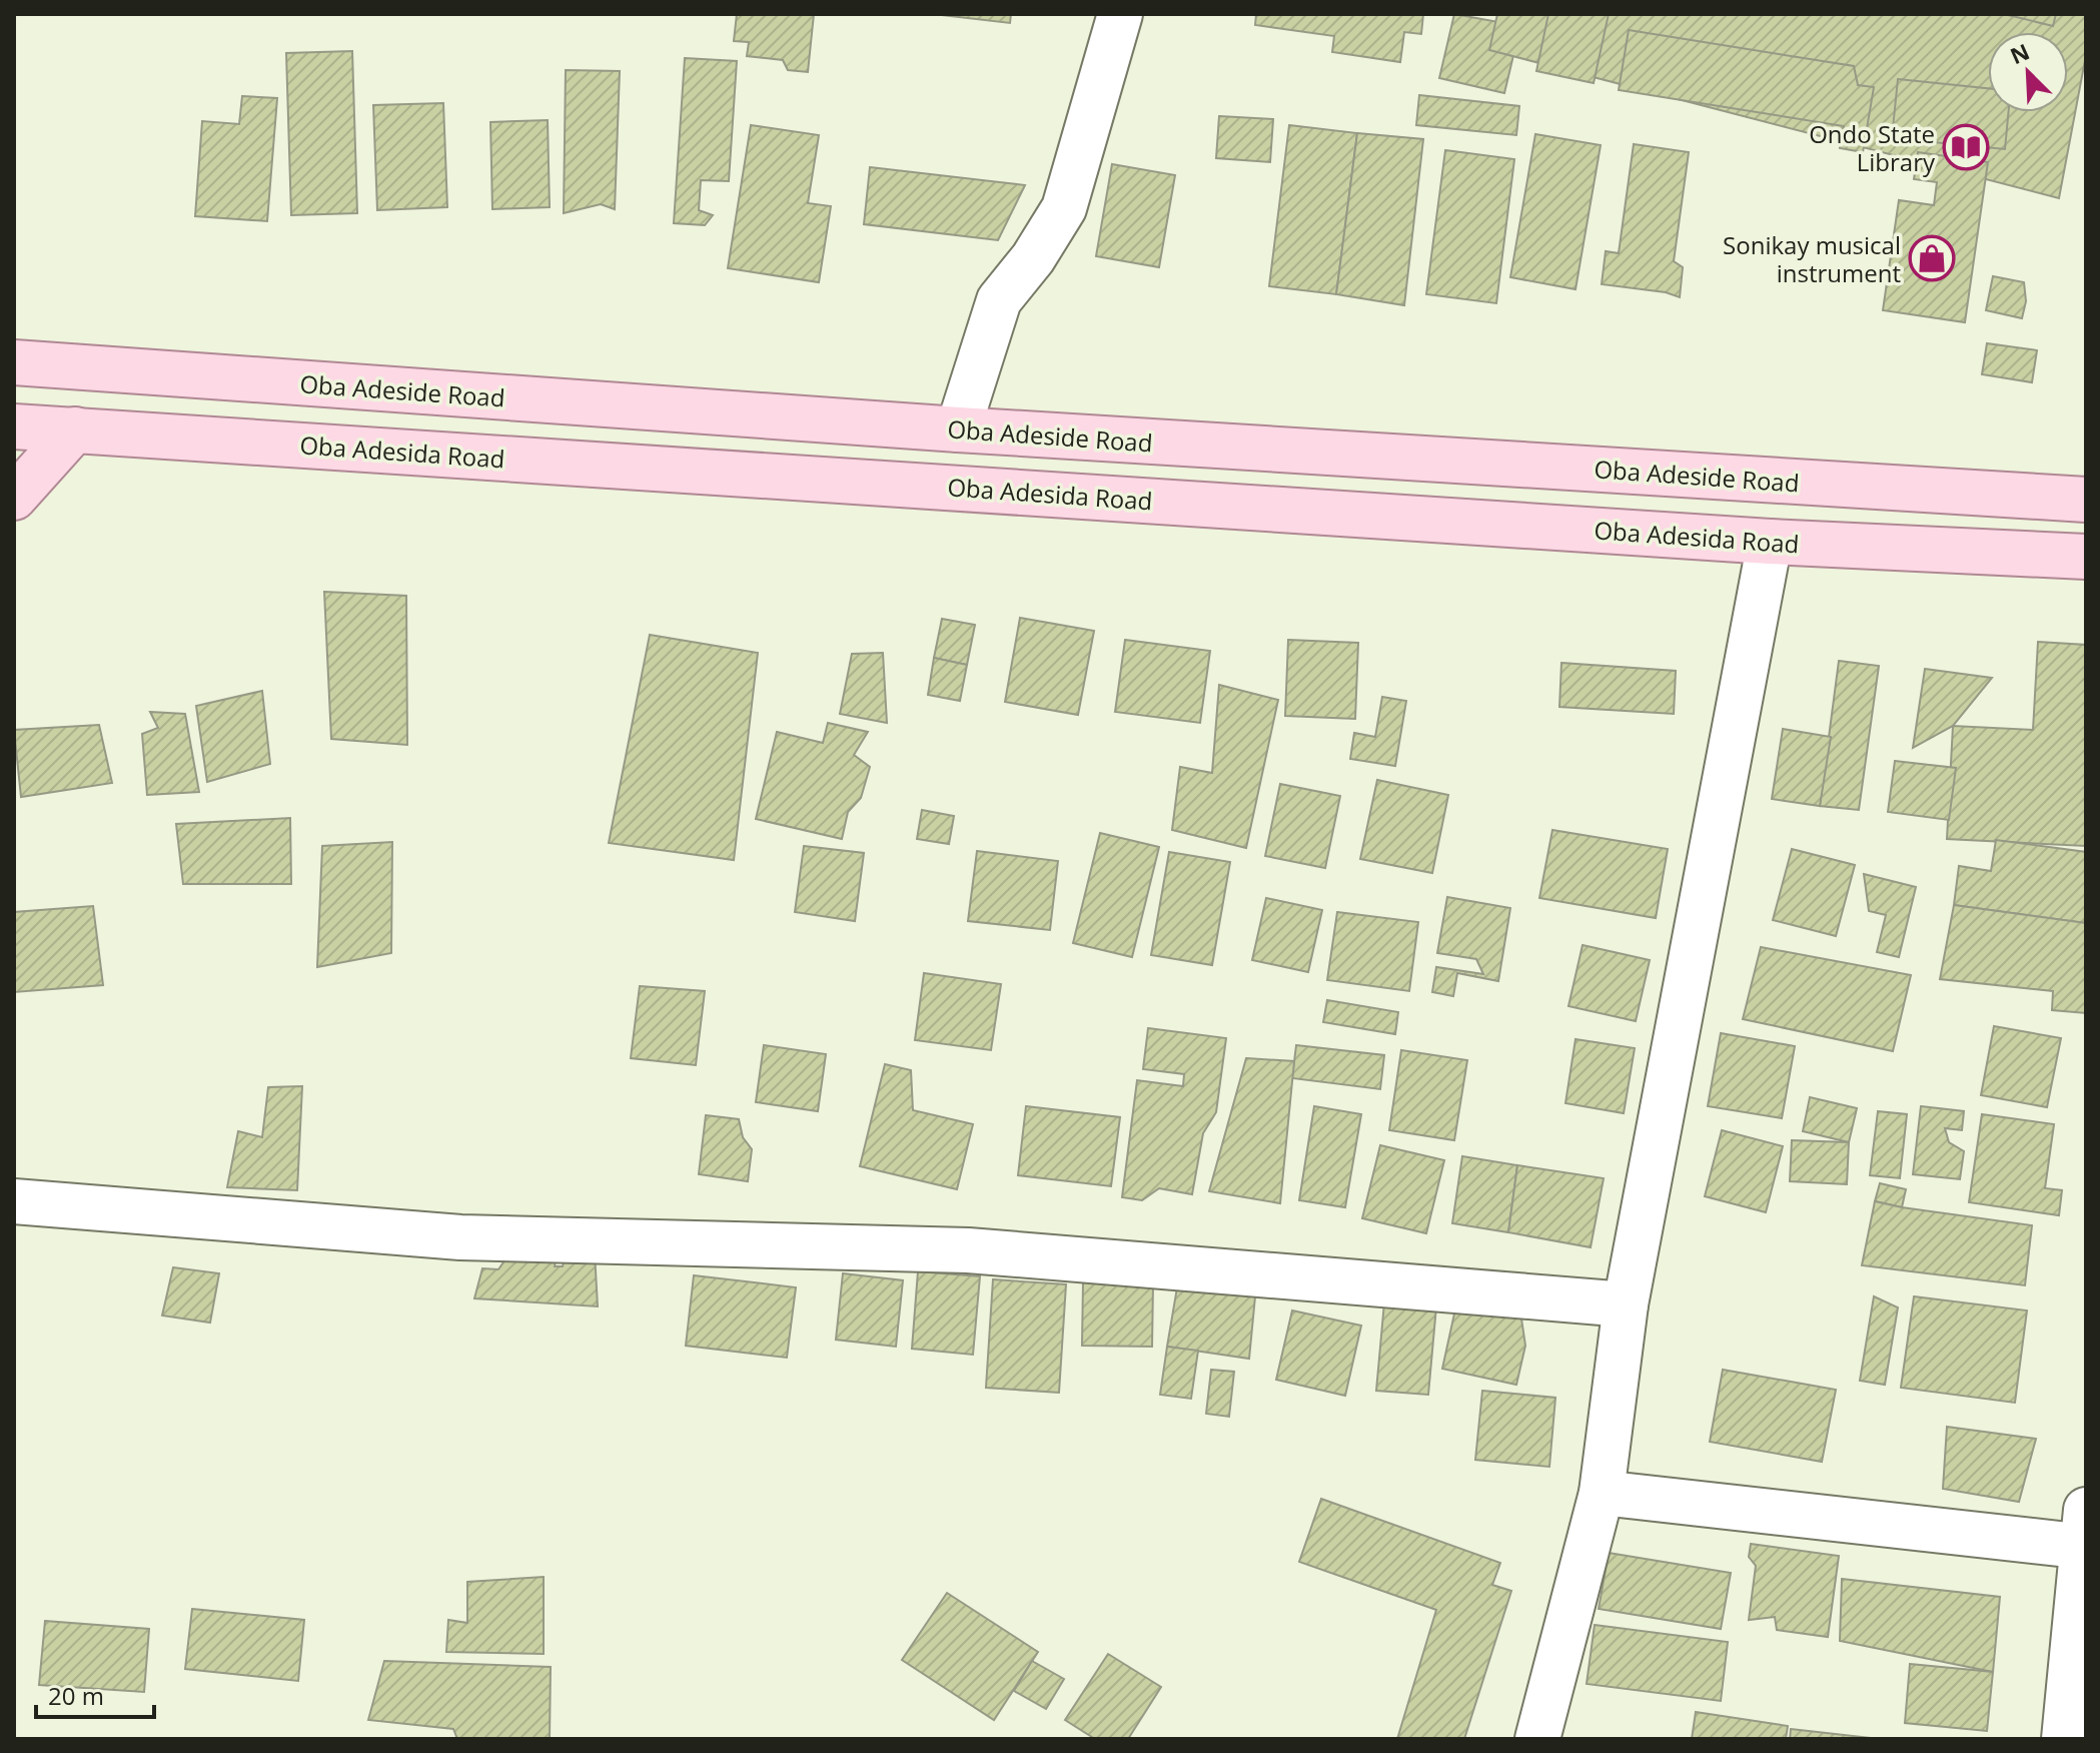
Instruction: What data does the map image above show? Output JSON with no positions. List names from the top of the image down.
{
  "streets": {
    "main road": ["Oba Adeside Road", "Oba Adesida Road"]
  },
  "places": {
    "library": ["Ondo State Library"],
    "shop": ["Sonikay musical instrument"]
  },
  "scale_bar": "20 m",
  "north": "top left"
}
